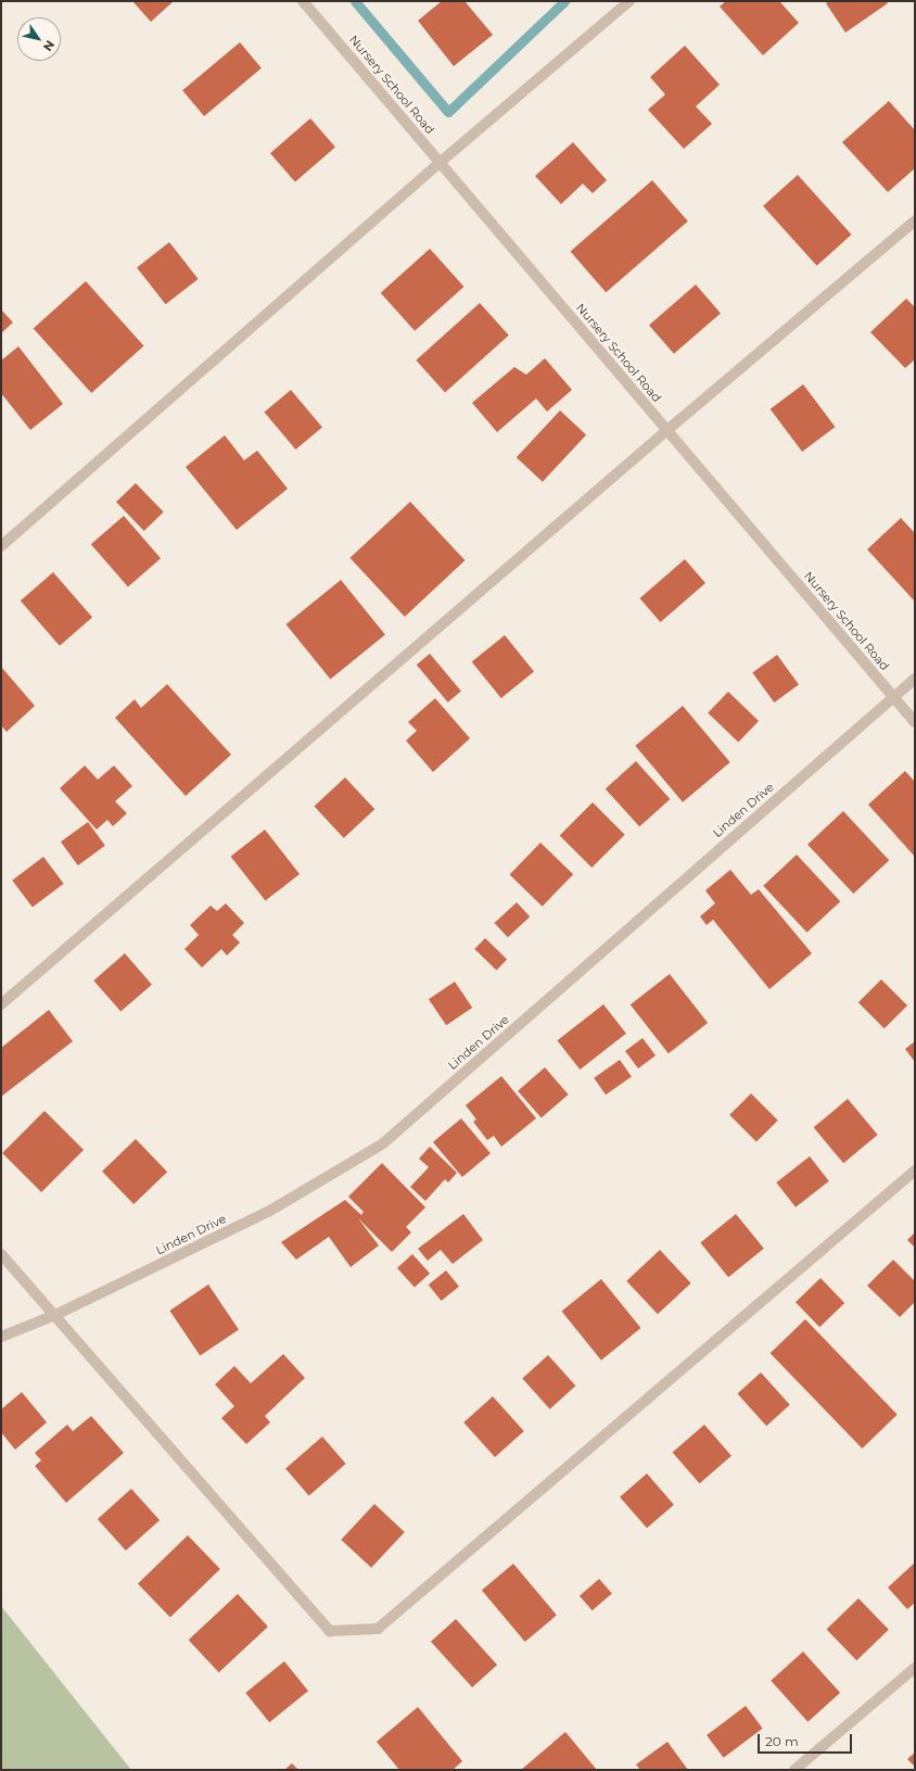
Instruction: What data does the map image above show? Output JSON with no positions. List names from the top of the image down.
{
  "streets": {
    "street": ["Nursery School Road", "Linden Drive"]
  },
  "crossings": [
    ["Nursery School Road", "Linden Drive"]
  ],
  "scale_bar": "20 m",
  "north": "bottom right"
}
